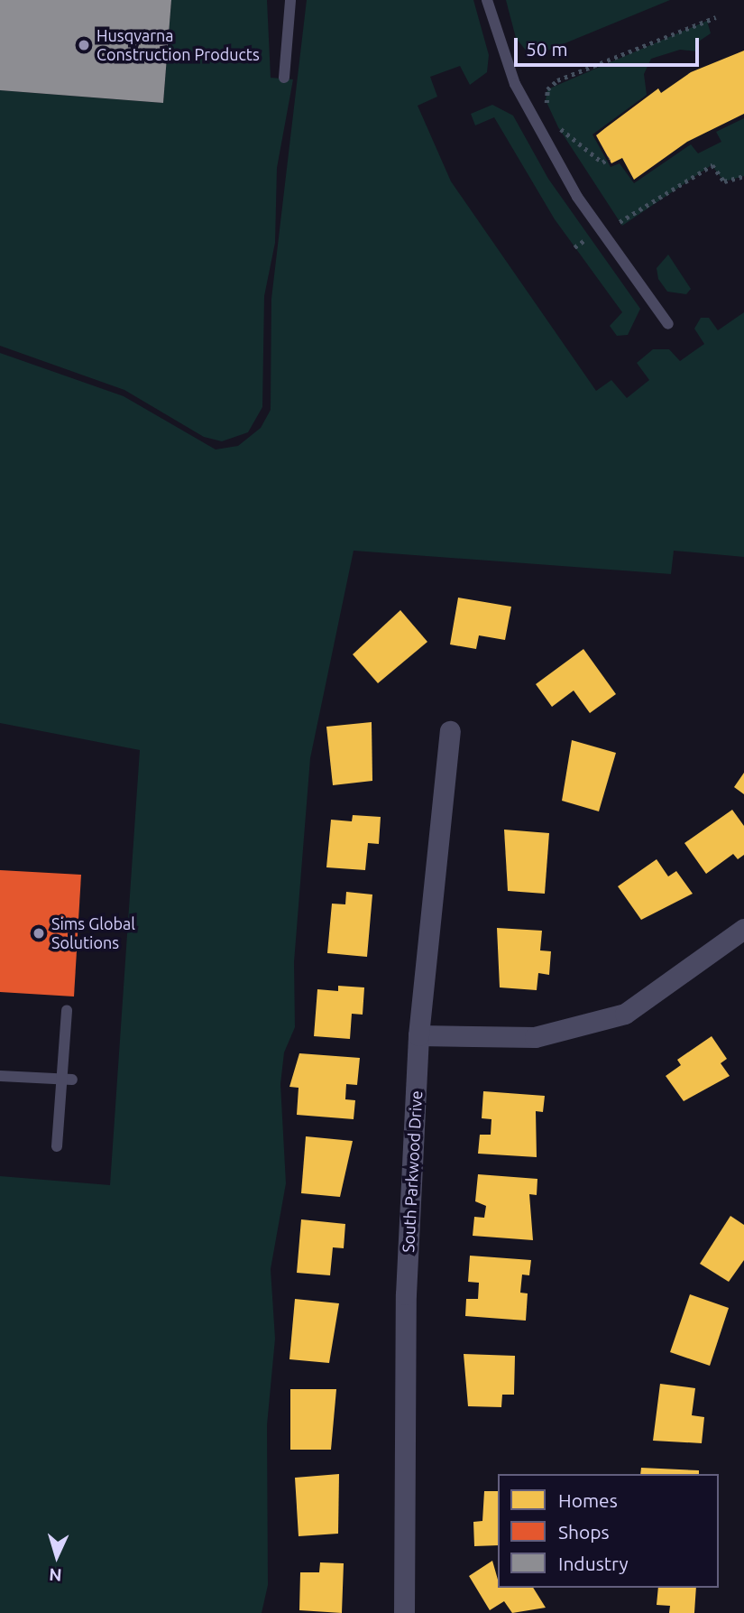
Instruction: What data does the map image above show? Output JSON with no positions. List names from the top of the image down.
{
  "streets": {
    "street": ["South Parkwood Drive"]
  },
  "places": ["Husqvarna Construction Products", "Sims Global Solutions"],
  "legend": ["Homes", "Shops", "Industry"],
  "scale_bar": "50 m",
  "north": "bottom"
}
